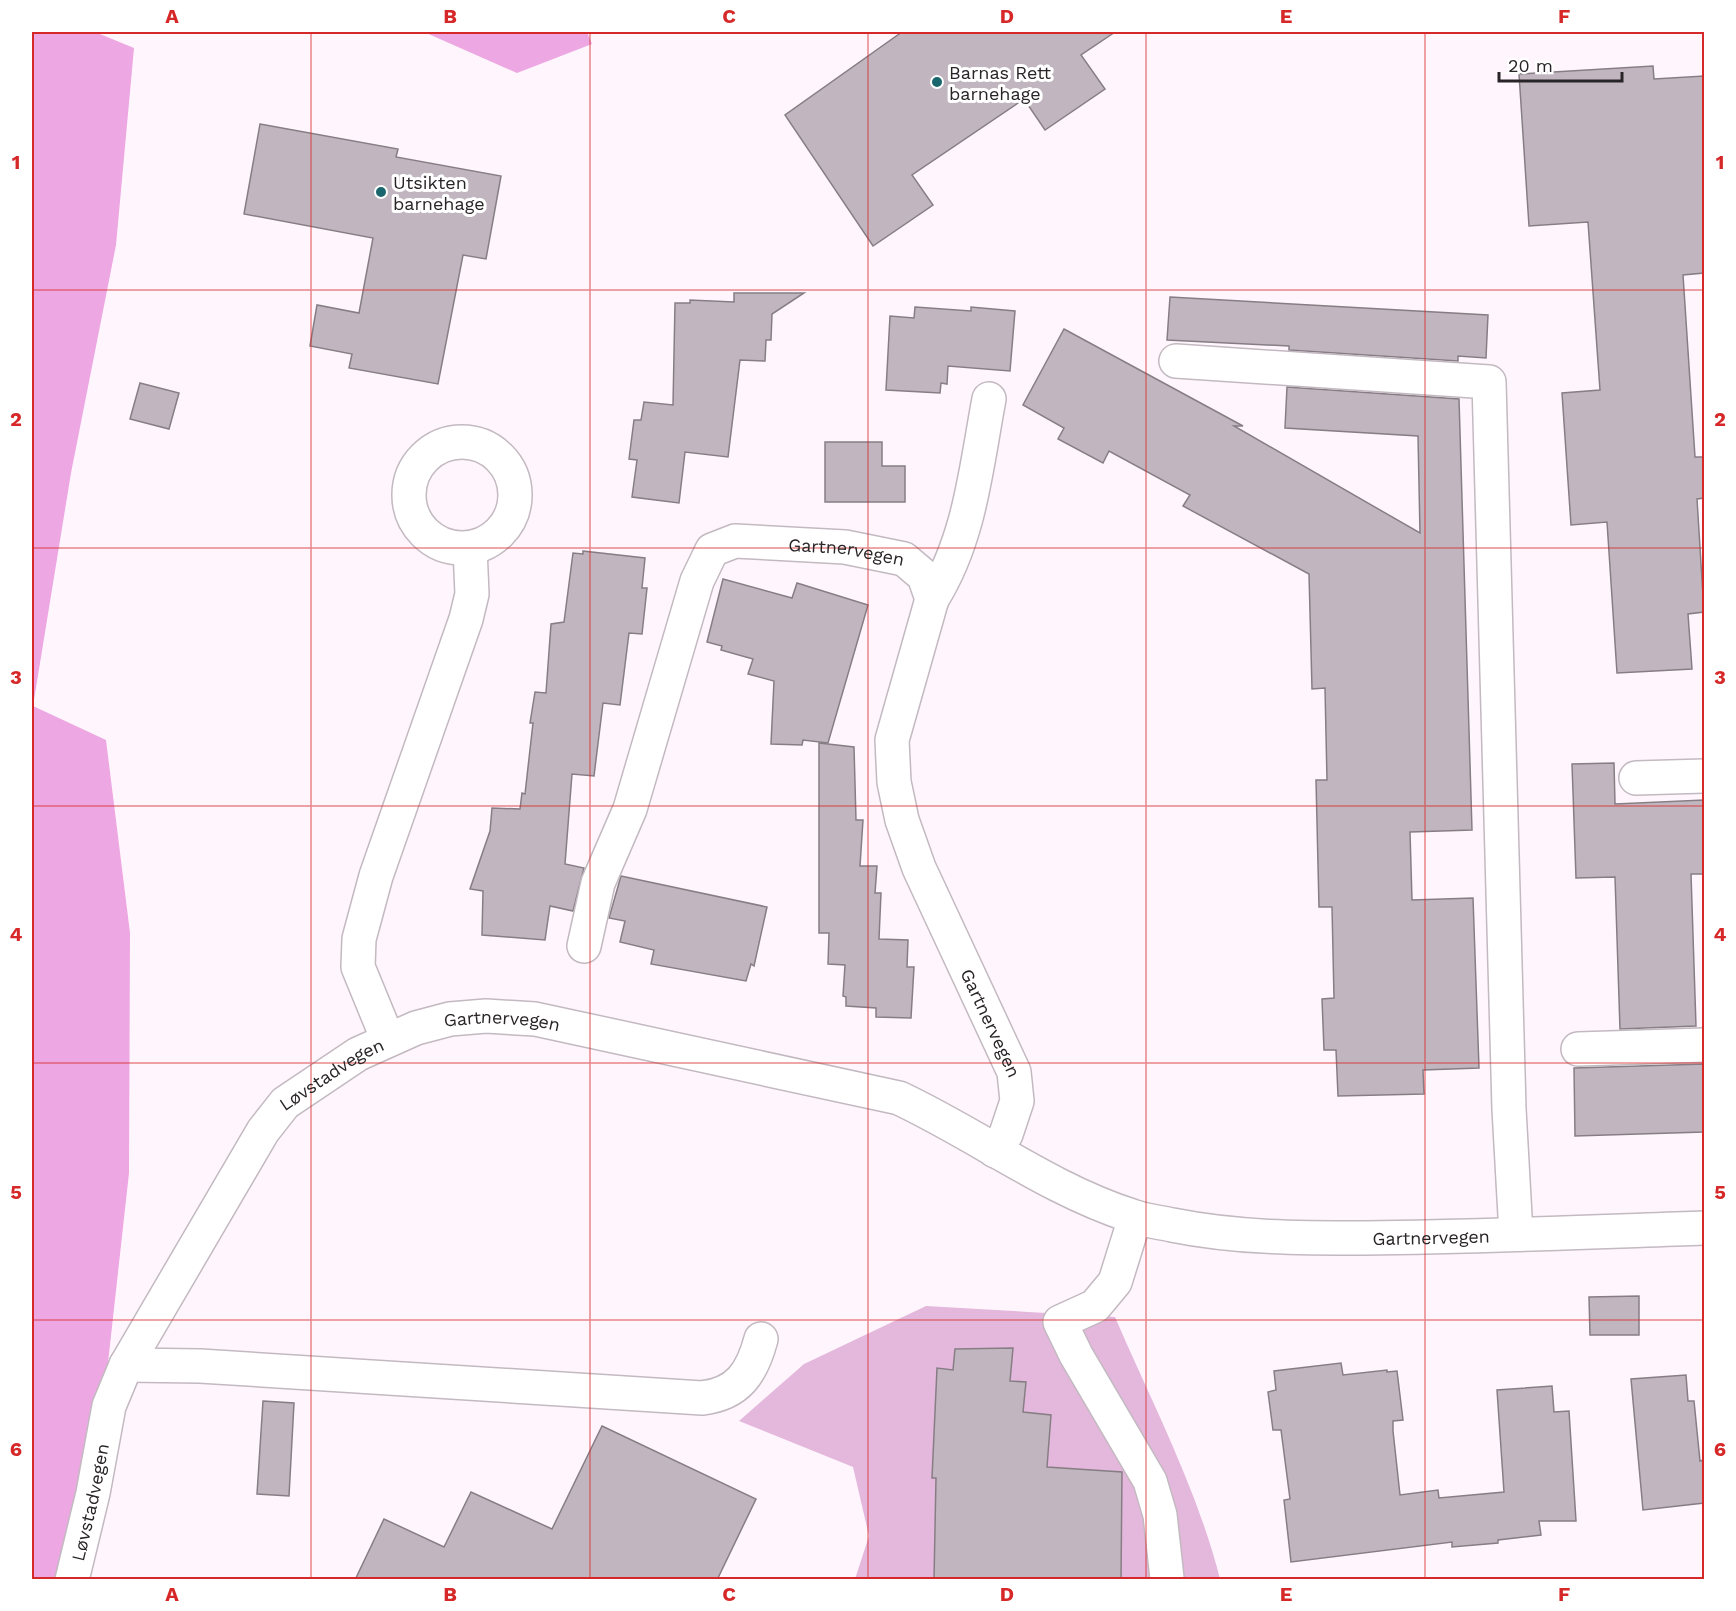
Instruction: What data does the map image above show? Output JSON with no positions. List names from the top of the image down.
{
  "streets": {
    "street": ["Gartnervegen", "Løvstadvegen"]
  },
  "crossings": [
    ["Gartnervegen", "Løvstadvegen"]
  ],
  "places": ["Barnas Rett barnehage", "Utsikten barnehage"],
  "scale_bar": "20 m",
  "grid": {
    "columns": [
      "A",
      "B",
      "C",
      "D",
      "E",
      "F"
    ],
    "rows": [
      "1",
      "2",
      "3",
      "4",
      "5",
      "6"
    ]
  }
}
